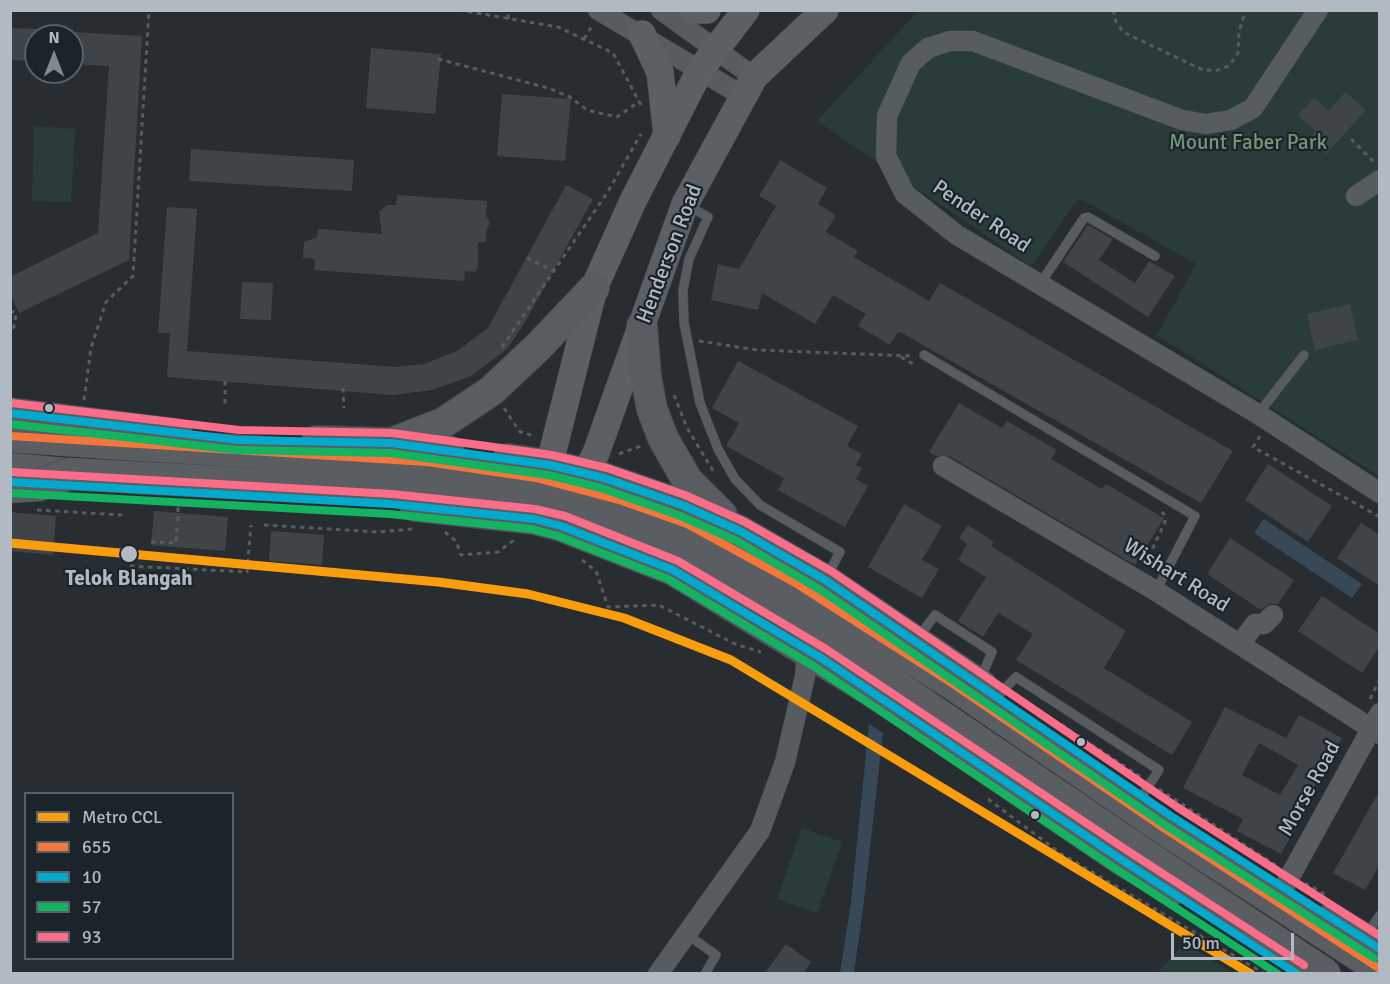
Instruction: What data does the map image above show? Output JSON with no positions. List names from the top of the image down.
{
  "streets": {
    "main road": ["Henderson Road"],
    "street": ["Pender Road", "Wishart Road", "Morse Road"]
  },
  "crossings": [
    ["Wishart Road", "Morse Road"]
  ],
  "parks": ["Mount Faber Park"],
  "places": ["Telok Blangah"],
  "lines": [
    "transit line 93",
    "transit line 10",
    "transit line 57",
    "transit line 655",
    "metro line CCL"
  ],
  "legend": [
    "Metro CCL",
    "655",
    "10",
    "57",
    "93"
  ],
  "scale_bar": "50 m",
  "north": "top"
}
